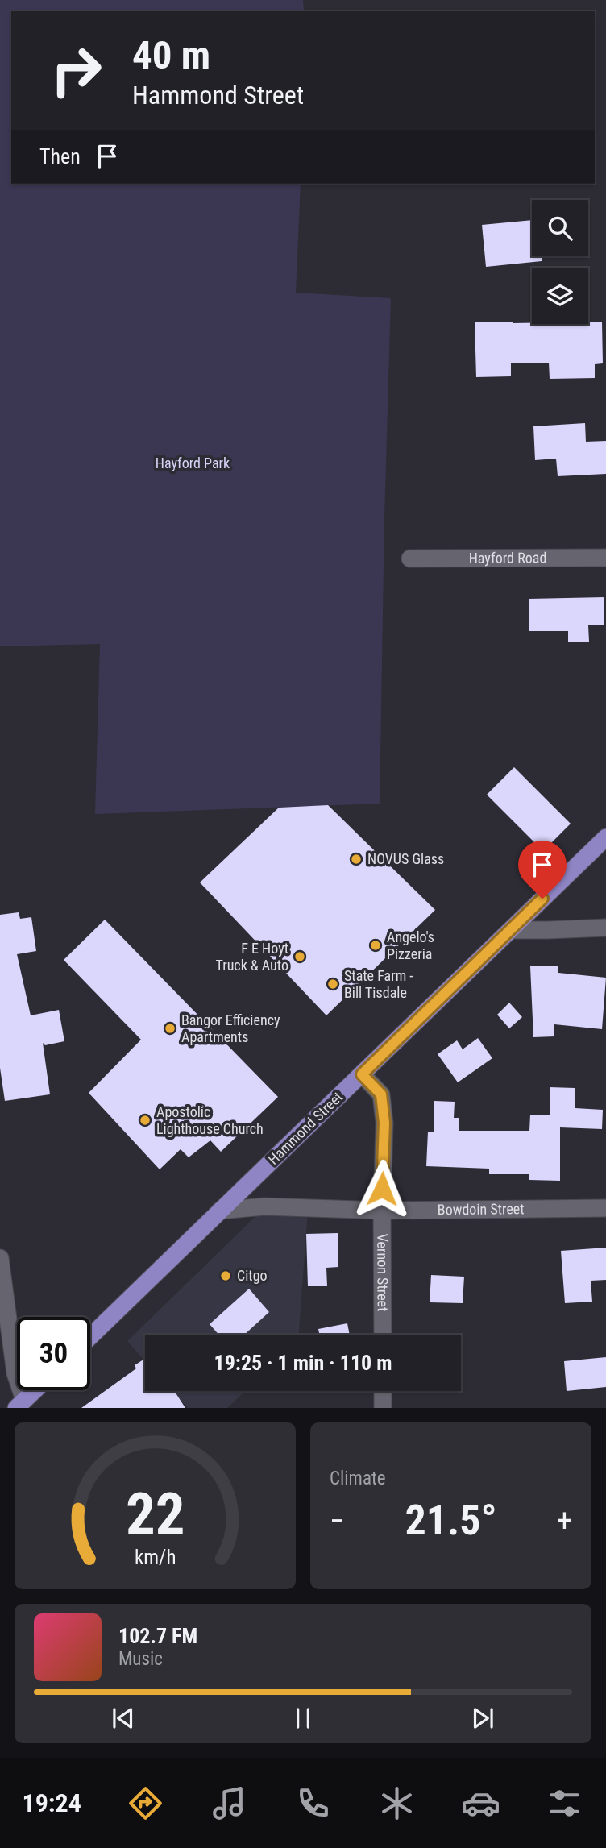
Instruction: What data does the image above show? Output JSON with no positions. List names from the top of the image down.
{
  "streets": {
    "main road": ["Hammond Street"],
    "street": ["Hayford Road", "Bowdoin Street", "Vernon Street"]
  },
  "crossings": [
    ["Hammond Street", "Bowdoin Street"],
    ["Hammond Street", "Vernon Street"],
    ["Bowdoin Street", "Vernon Street"]
  ],
  "parks": ["Hayford Park"],
  "places": [
    "NOVUS Glass",
    "Angelo's Pizzeria",
    "F E Hoyt Truck & Auto",
    "State Farm - Bill Tisdale",
    "Bangor Efficiency Apartments",
    "Apostolic Lighthouse Church",
    "Citgo"
  ],
  "page": {
    "turn": ["40 m", "Hammond Street"],
    "then": "Then",
    "limit": "30",
    "trip": "19:25 · 1 min · 110 m",
    "tile": "Climate",
    "heat": ["−", "21.5°", "+"],
    "song": ["102.7 FM", "Music"],
    "tabs": "19:24",
    "gauge": ["22", "km/h"]
  }
}
